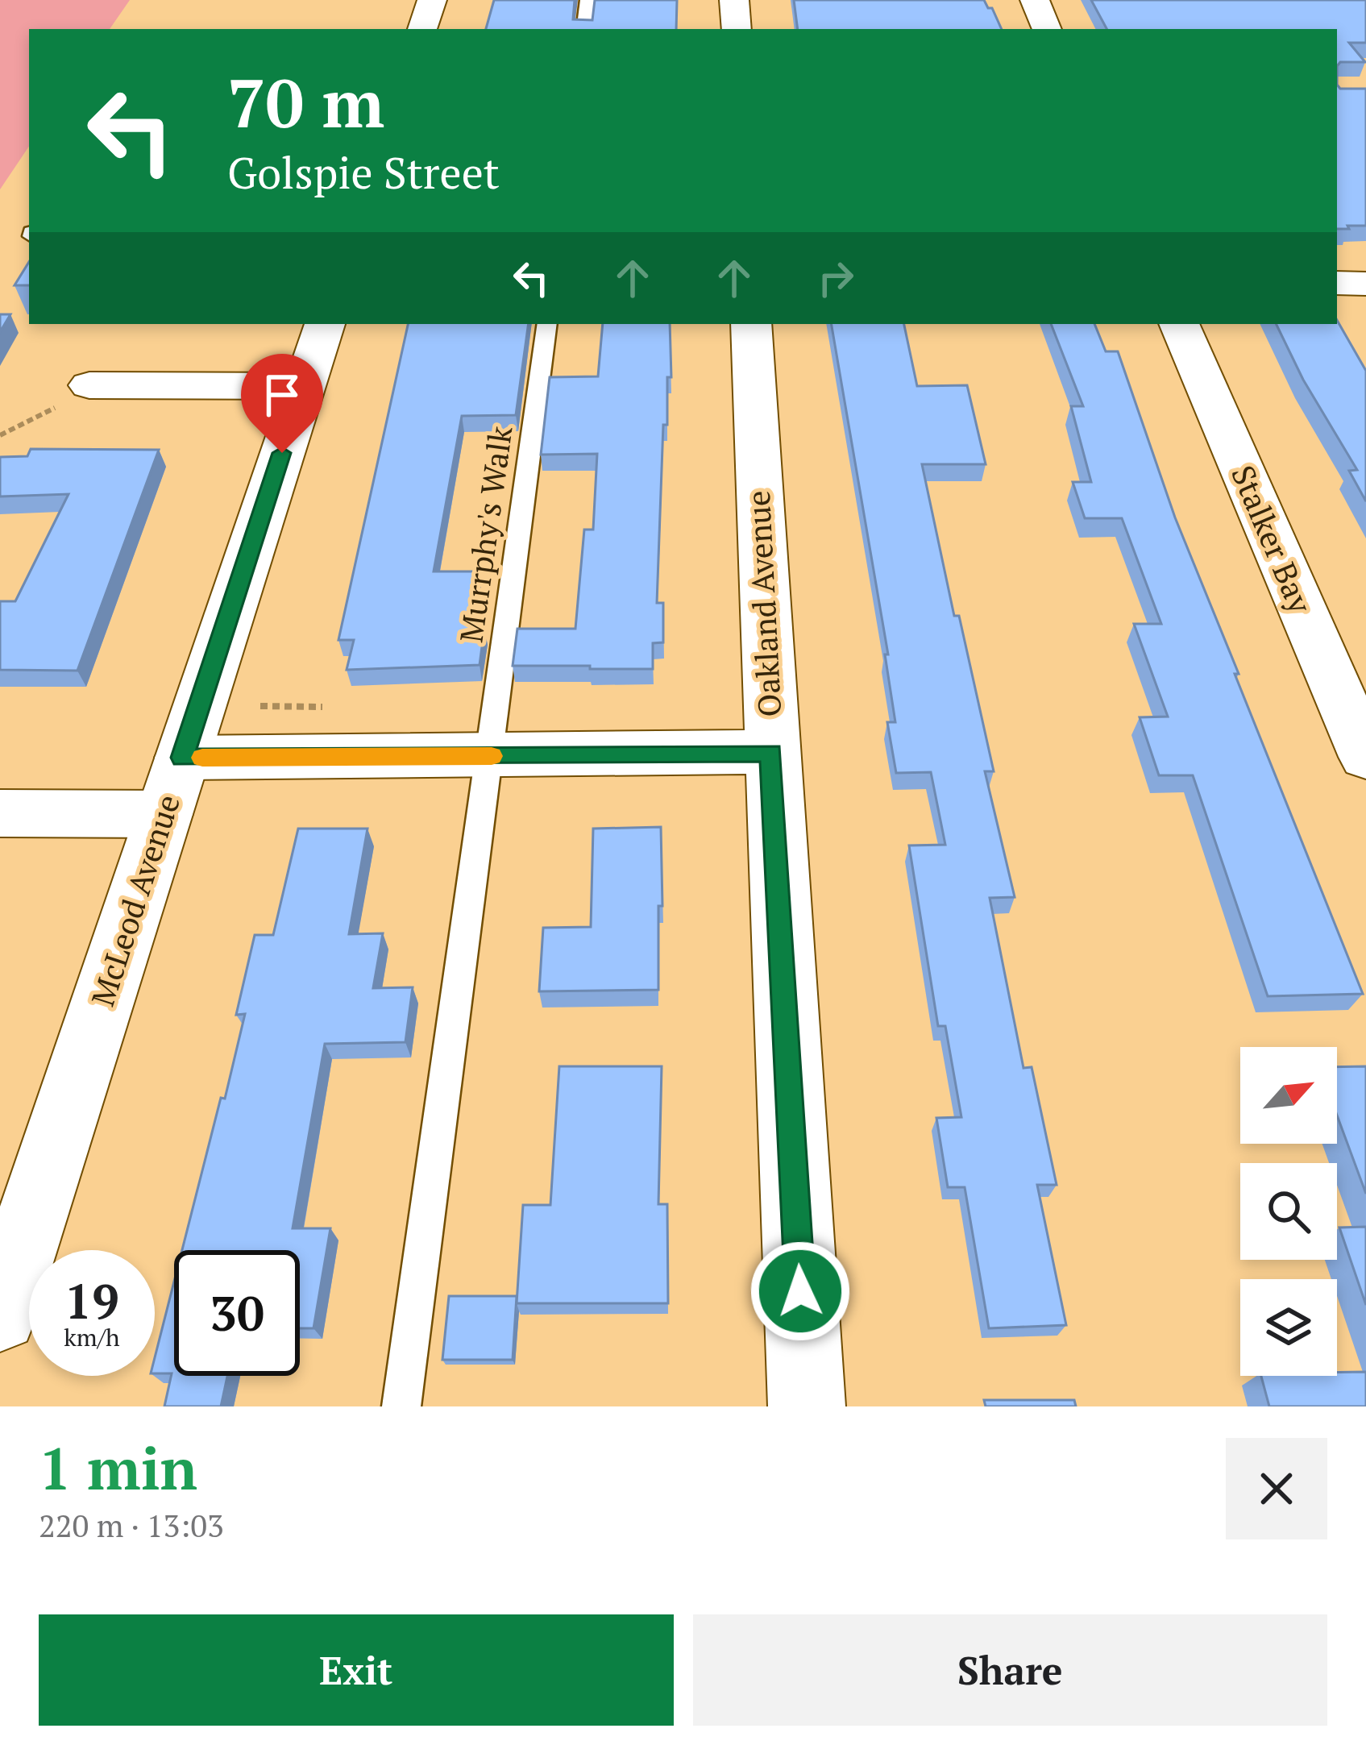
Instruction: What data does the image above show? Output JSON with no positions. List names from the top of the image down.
{
  "streets": {
    "street": ["Stalker Bay", "Oakland Avenue", "McLeod Avenue"],
    "lane": ["Murrphy's Walk"]
  },
  "north": "top right",
  "page": {
    "turn": ["70 m", "Golspie Street"],
    "speed": "19 km/h",
    "limit": "30",
    "heading": ["1 min", "220 m · 13:03"],
    "buttons": ["Exit", "Share"]
  }
}
